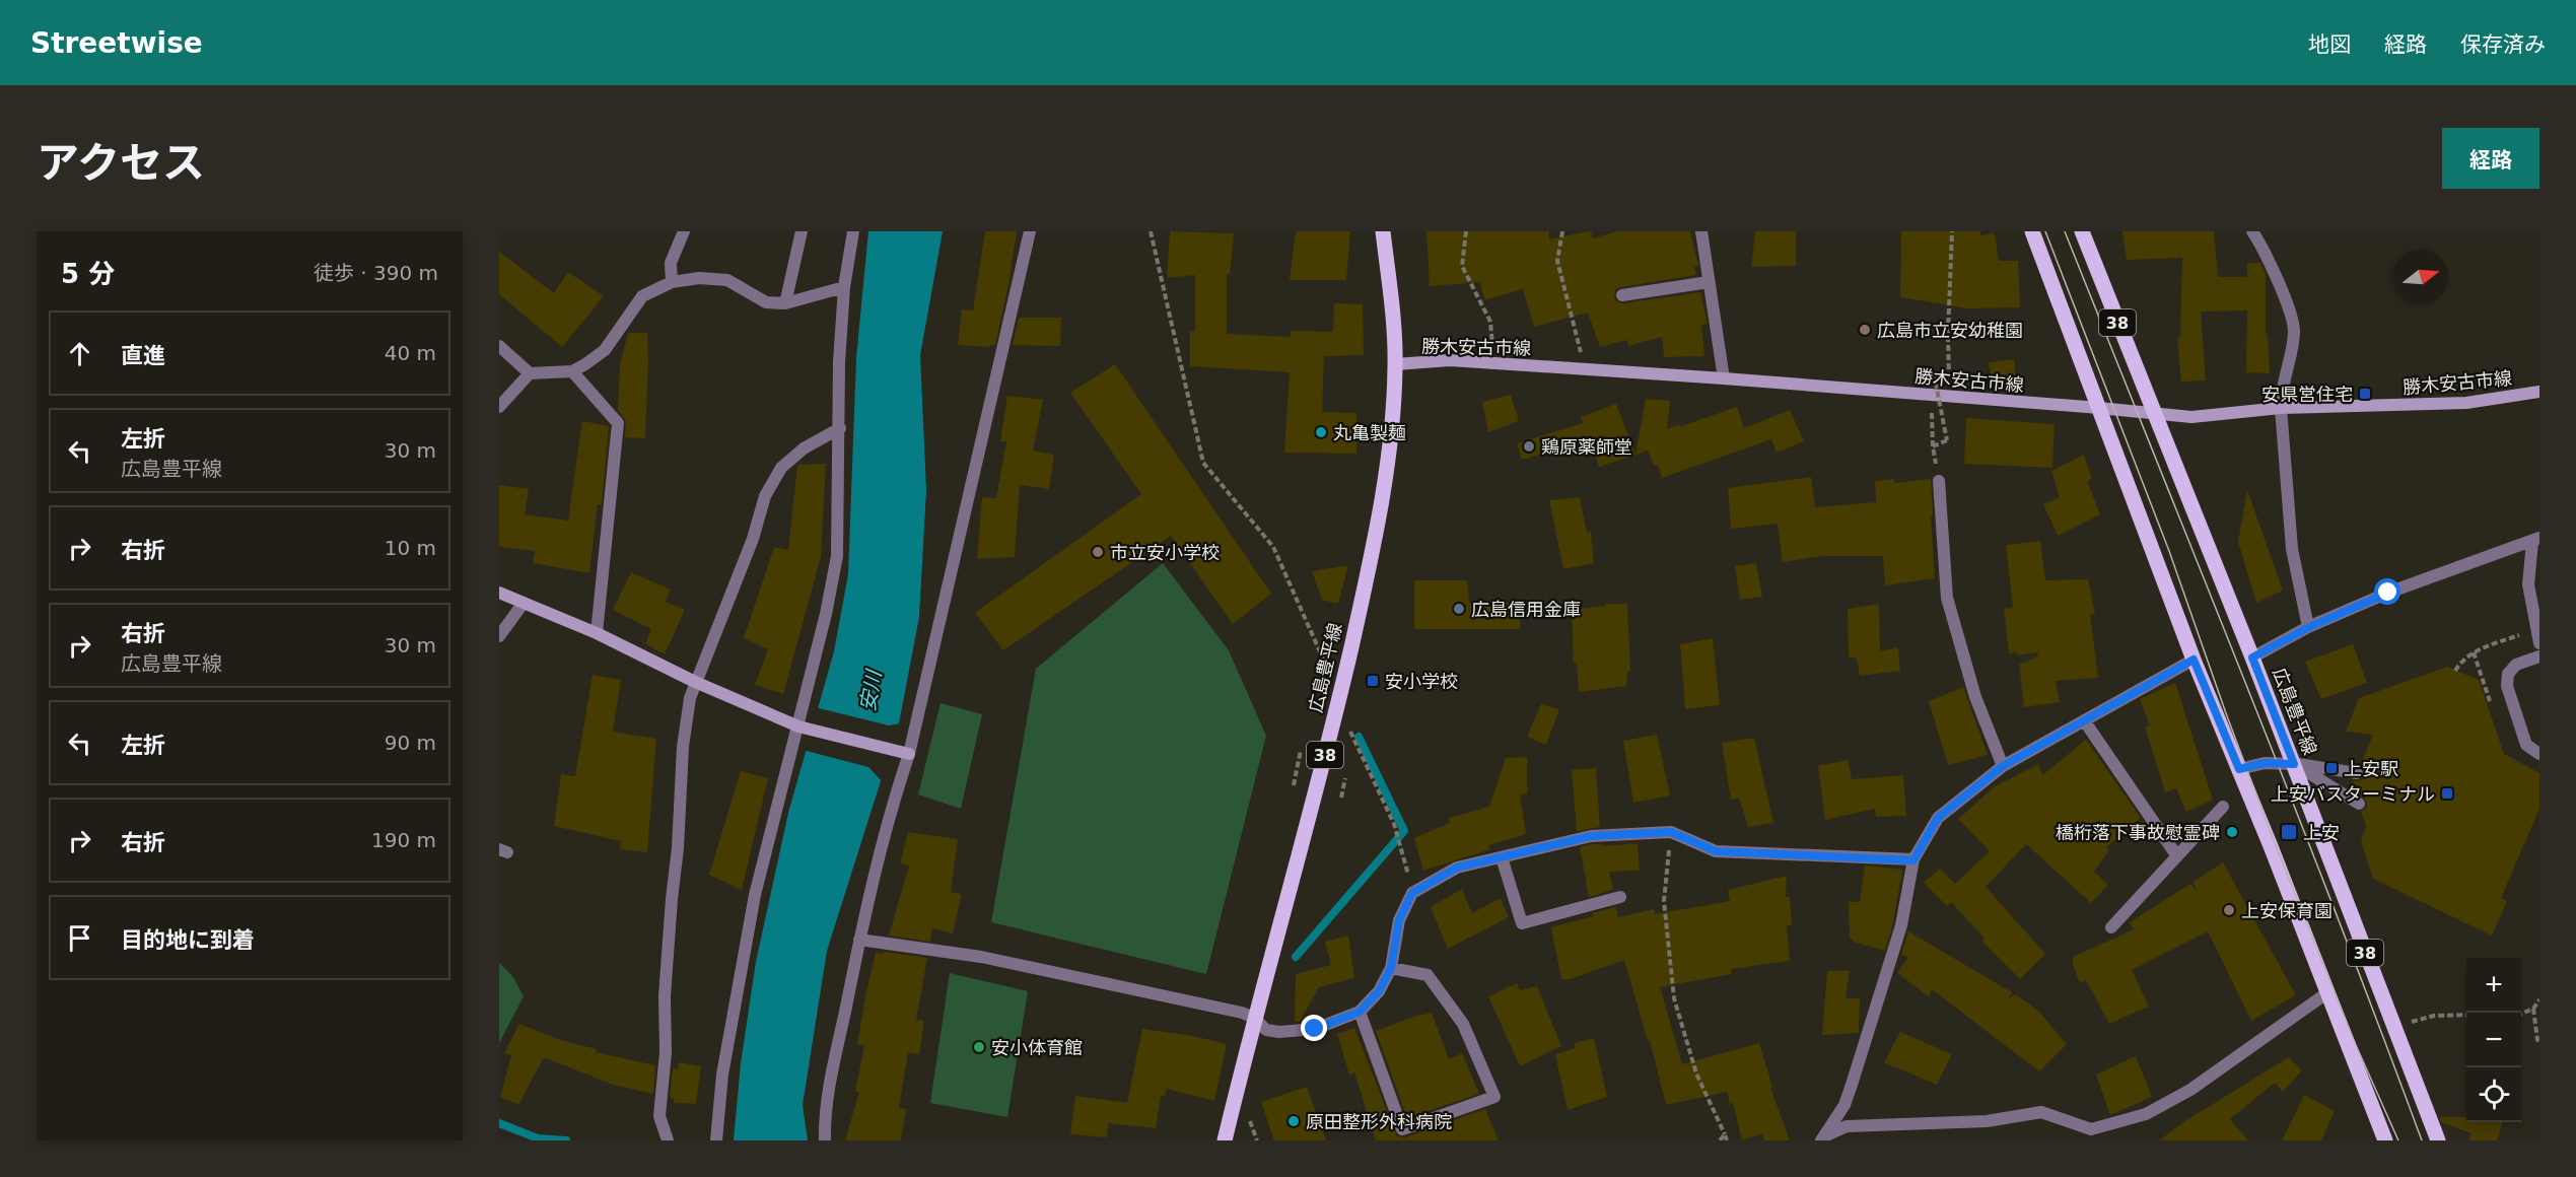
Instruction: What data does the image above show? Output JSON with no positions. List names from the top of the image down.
{
  "streets": {
    "main road": ["38", "勝木安古市線", "広島豊平線"]
  },
  "crossings": [
    ["38", "勝木安古市線"],
    ["勝木安古市線", "広島豊平線"]
  ],
  "water": ["安川"],
  "places": {
    "other": [
      "広島市立安幼稚園",
      "丸亀製麺",
      "鶏原薬師堂",
      "市立安小学校",
      "広島信用金庫",
      "橋桁落下事故慰霊碑",
      "上安保育園",
      "安小体育館",
      "原田整形外科病院"
    ],
    "transit": [
      "安県営住宅",
      "安小学校",
      "上安駅",
      "上安バスターミナル",
      "上安"
    ]
  },
  "north": "right",
  "page": {
    "header": "Streetwise",
    "nav": ["地図", "経路", "保存済み"],
    "title": "アクセス",
    "buttons": "経路",
    "heading": ["5 分", "徒歩 · 390 m"],
    "list": [
      ["直進", "40 m"],
      ["左折", "広島豊平線", "30 m"],
      ["右折", "10 m"],
      ["右折", "広島豊平線", "30 m"],
      ["左折", "90 m"],
      ["右折", "190 m"],
      "目的地に到着"
    ],
    "map_buttons": ["+", "−"]
  }
}
